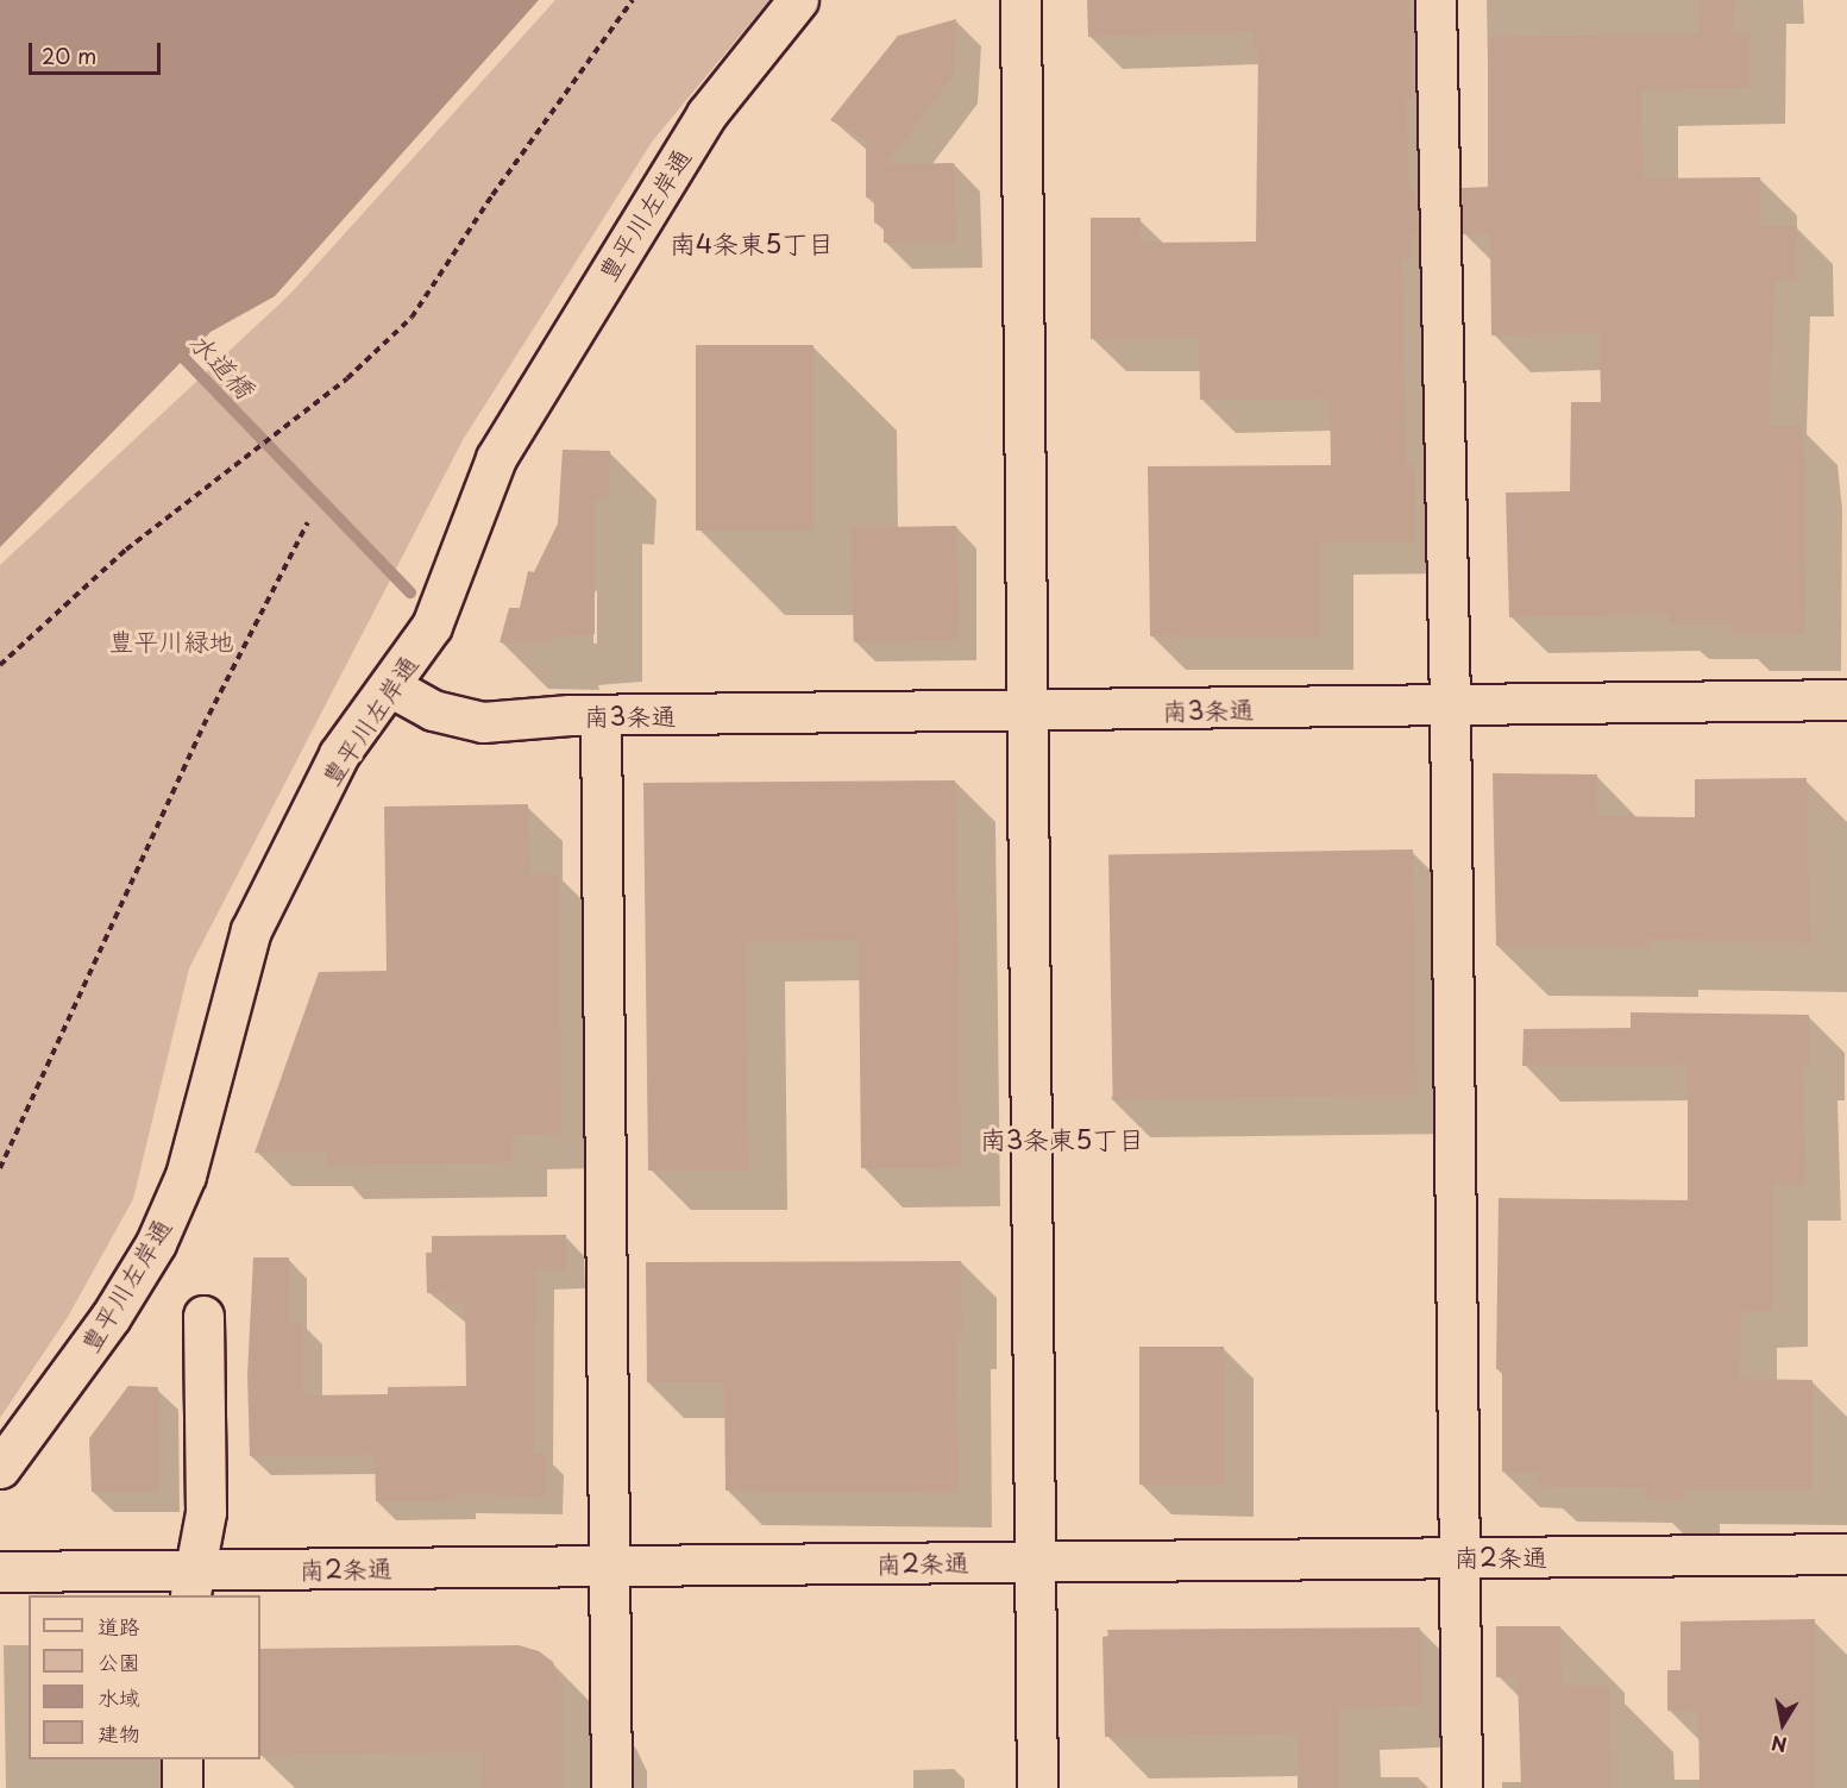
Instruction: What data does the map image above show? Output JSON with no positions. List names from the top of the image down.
{
  "streets": {
    "street": ["豊平川左岸通", "南3条通", "南2条通"]
  },
  "crossings": [
    ["豊平川左岸通", "南3条通"]
  ],
  "districts": ["南4条東5丁目", "南3条東5丁目"],
  "water": ["水道橋"],
  "parks": ["豊平川緑地"],
  "legend": [
    "道路",
    "公園",
    "水域",
    "建物"
  ],
  "scale_bar": "20 m",
  "north": "bottom"
}
